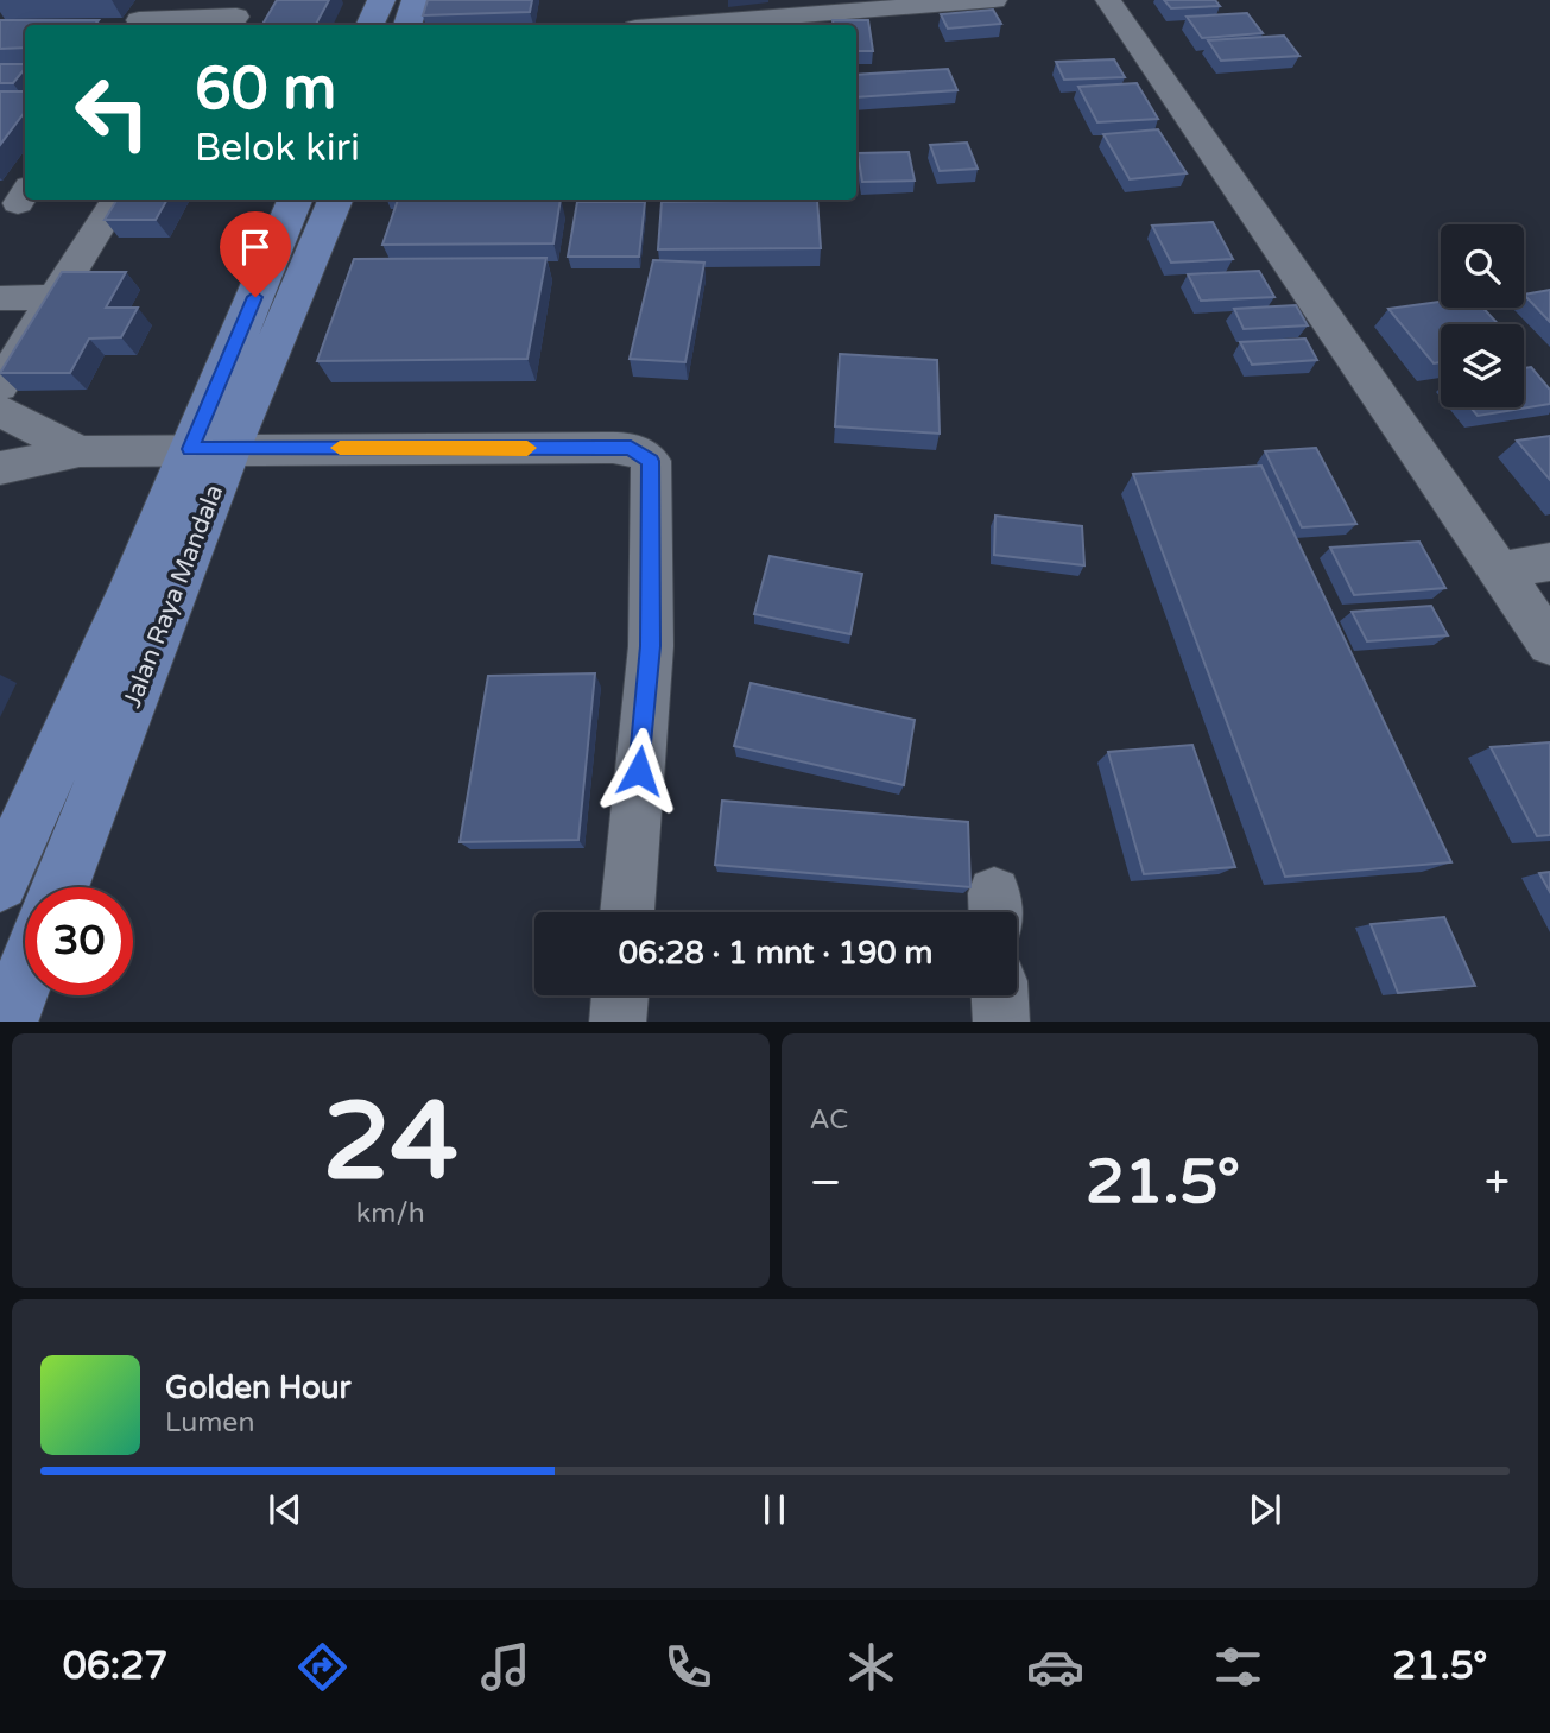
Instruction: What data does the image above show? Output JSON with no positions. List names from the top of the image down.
{
  "streets": {
    "highway": ["Jalan Raya Mandala"]
  },
  "page": {
    "turn": ["60 m", "Belok kiri"],
    "limit": "30",
    "trip": "06:28 · 1 mnt · 190 m",
    "tile": [
      ["24", "km/h"],
      "AC"
    ],
    "heat": ["−", "21.5°", "+"],
    "song": ["Golden Hour", "Lumen"],
    "tabs": ["06:27", "21.5°"]
  }
}
